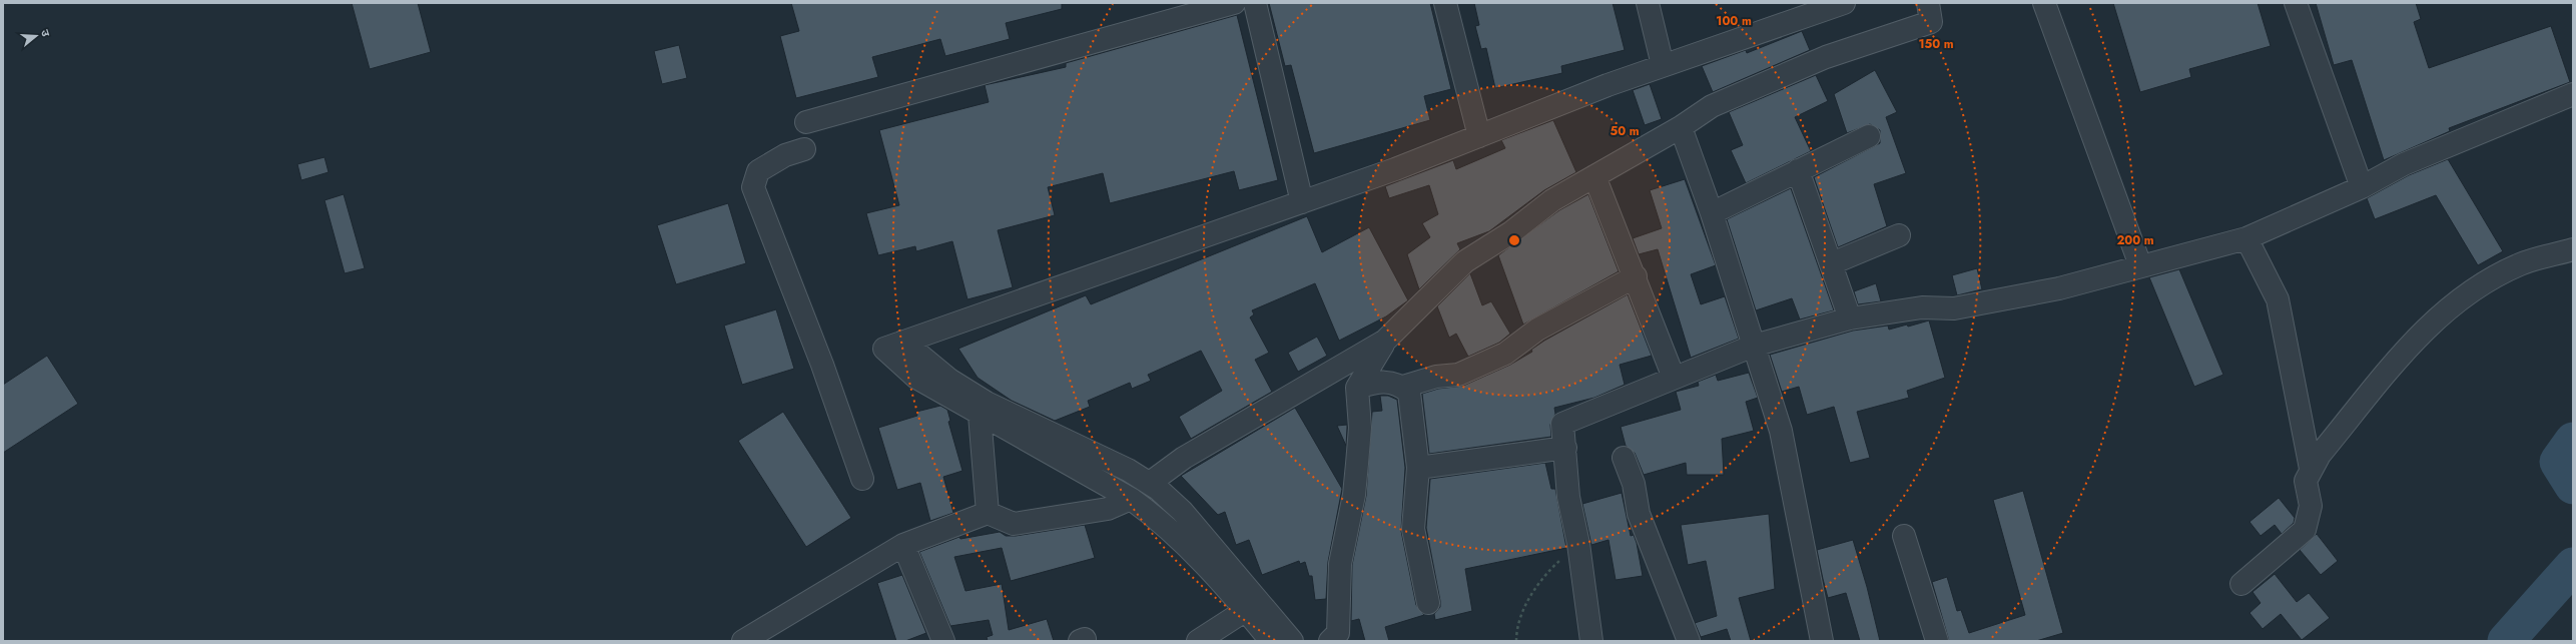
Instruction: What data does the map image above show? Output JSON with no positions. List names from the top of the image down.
{
  "north": "right",
  "rings": [
    "100 m",
    "150 m",
    "50 m",
    "200 m"
  ]
}
